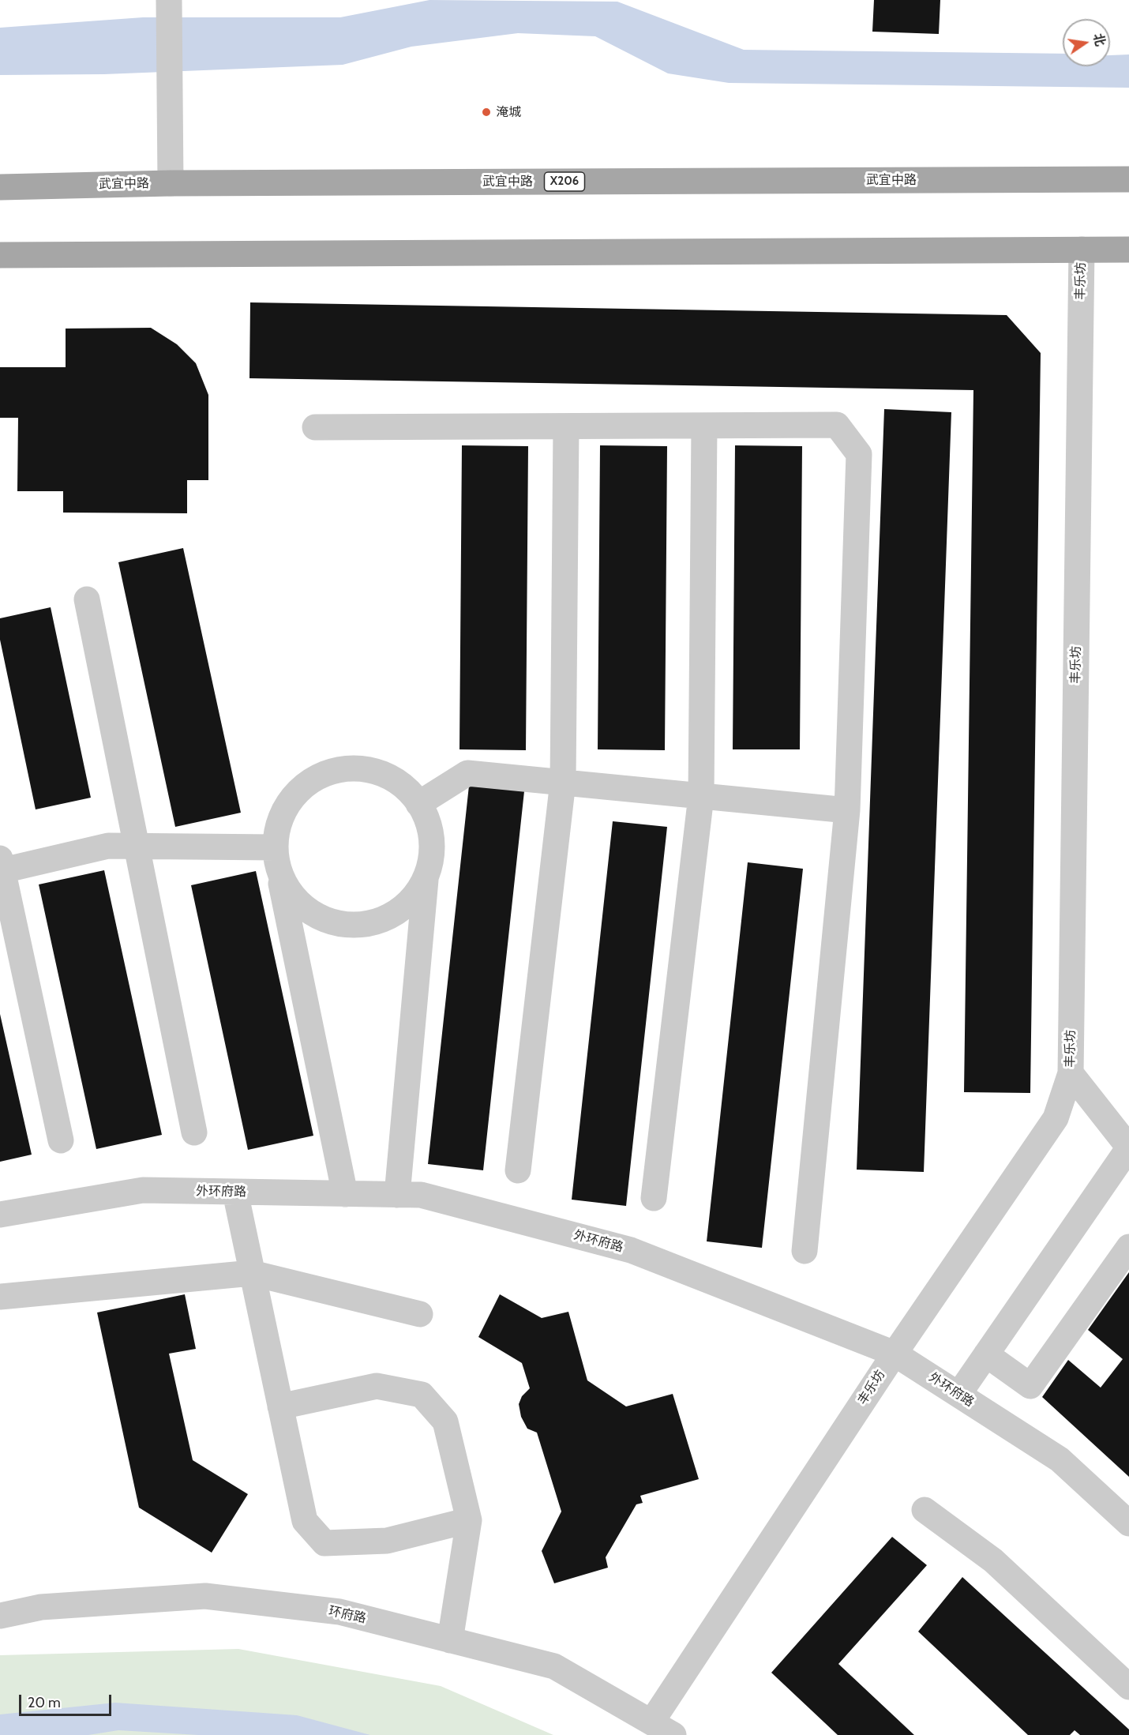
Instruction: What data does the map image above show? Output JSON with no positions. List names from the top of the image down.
{
  "streets": {
    "main road": ["武宜中路", "X206"],
    "street": ["丰乐坊", "外环府路", "环府路"]
  },
  "crossings": [
    ["丰乐坊", "外环府路"],
    ["丰乐坊", "环府路"]
  ],
  "places": ["淹城"],
  "scale_bar": "20 m",
  "north": "right"
}
